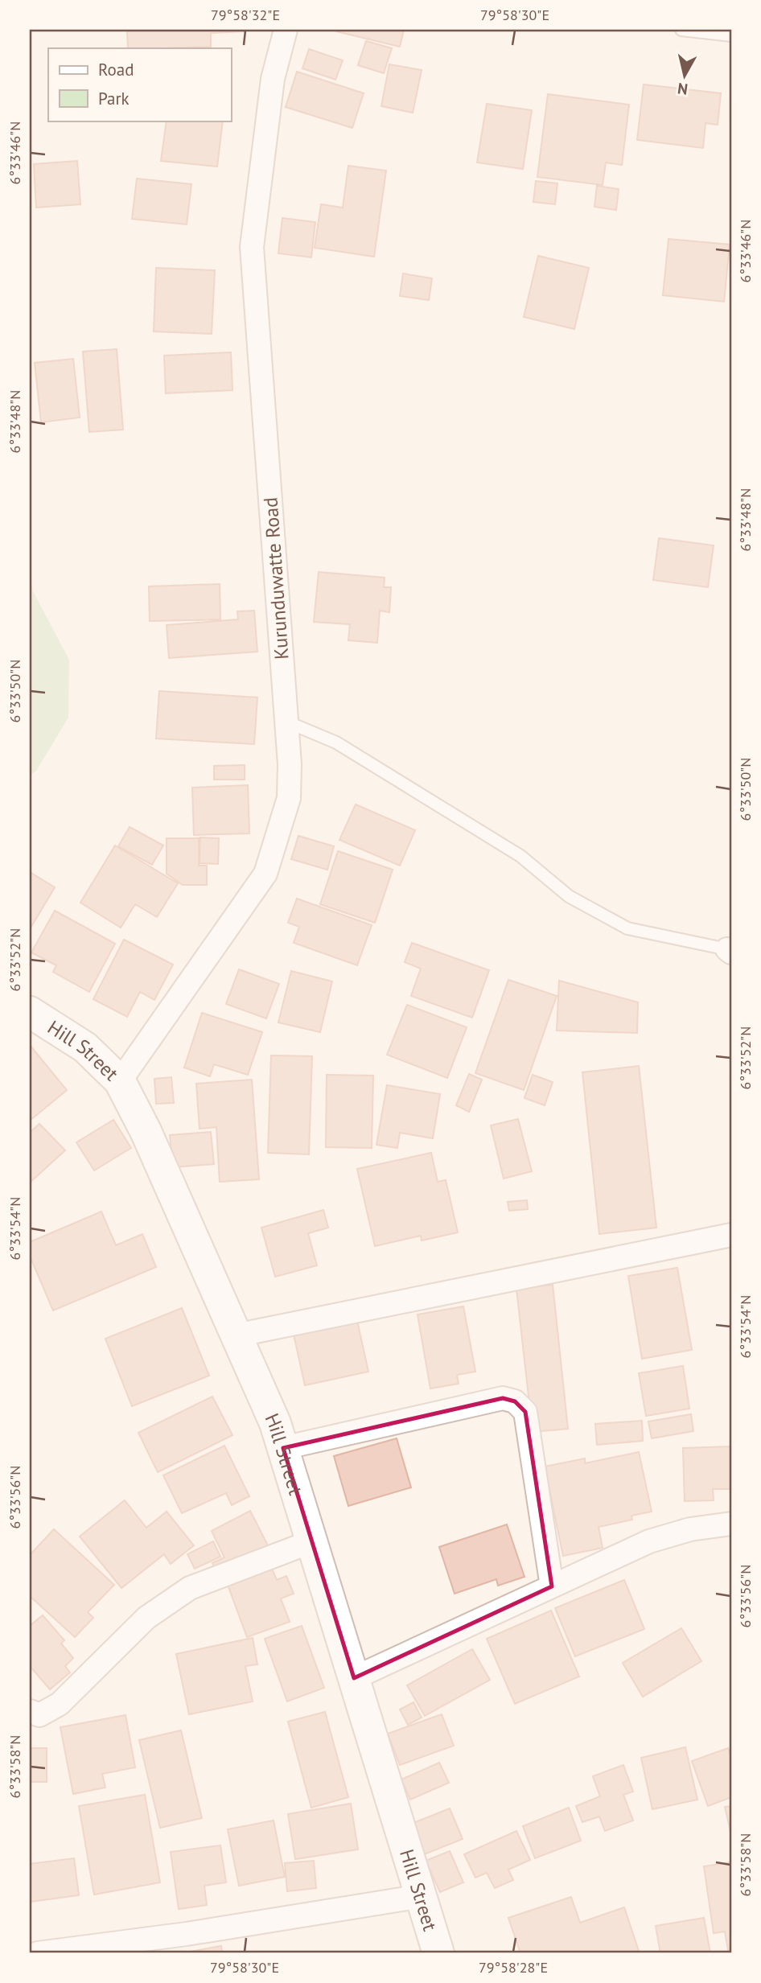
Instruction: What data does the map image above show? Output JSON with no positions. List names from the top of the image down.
{
  "streets": {
    "main road": ["Hill Street"],
    "street": ["Kurunduwatte Road"]
  },
  "crossings": [
    ["Kurunduwatte Road", "Hill Street"]
  ],
  "legend": ["Road", "Park"],
  "north": "bottom",
  "coordinates": [
    "79°58'32\"E",
    "79°58'30\"E",
    "6°33'46\"N",
    "6°33'48\"N",
    "6°33'50\"N",
    "6°33'52\"N",
    "6°33'54\"N",
    "6°33'56\"N",
    "6°33'58\"N",
    "79°58'28\"E"
  ]
}
